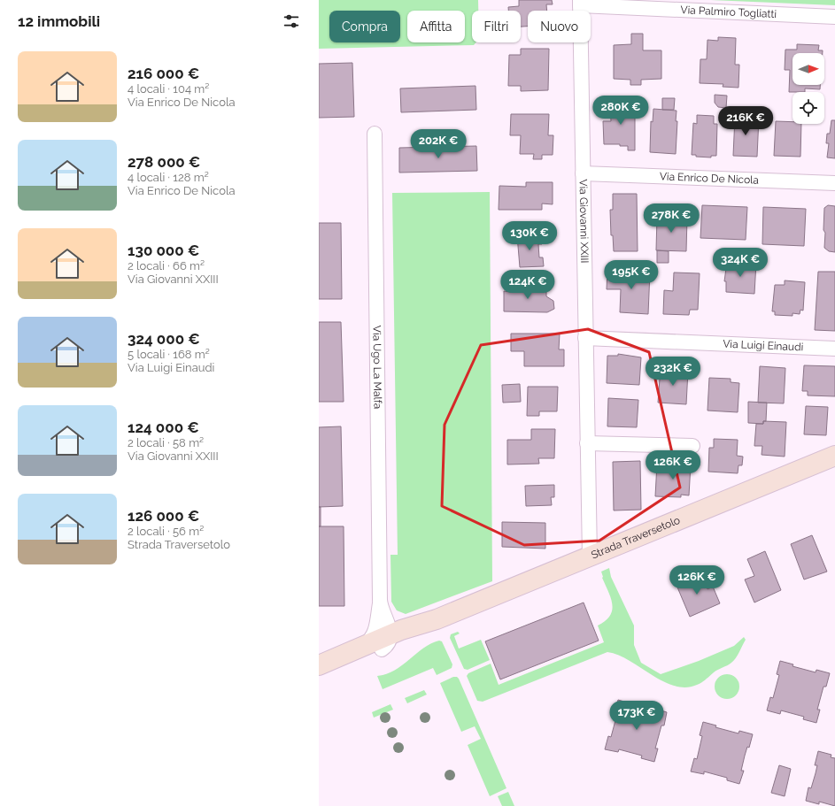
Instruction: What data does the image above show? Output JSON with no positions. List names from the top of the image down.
{
  "streets": {
    "main road": ["Strada Traversetolo"],
    "street": [
      "Via Palmiro Togliatti",
      "Via Enrico De Nicola",
      "Via Giovanni XXIII",
      "Via Luigi Einaudi",
      "Via Ugo La Malfa"
    ]
  },
  "crossings": [
    ["Via Palmiro Togliatti", "Via Giovanni XXIII"],
    ["Via Enrico De Nicola", "Via Giovanni XXIII"],
    ["Via Giovanni XXIII", "Via Luigi Einaudi"],
    ["Via Giovanni XXIII", "Strada Traversetolo"],
    ["Via Ugo La Malfa", "Strada Traversetolo"]
  ],
  "north": "right",
  "page": {
    "heading": "12 immobili",
    "chip": [
      "Compra",
      "Affitta",
      "Filtri",
      "Nuovo"
    ],
    "list": [
      {
        "name": "216 000 €",
        "note": "4 locali · 104 m² · Via Enrico De Nicola"
      },
      {
        "name": "278 000 €",
        "note": "4 locali · 128 m² · Via Enrico De Nicola"
      },
      {
        "name": "130 000 €",
        "note": "2 locali · 66 m² · Via Giovanni XXIII"
      },
      {
        "name": "324 000 €",
        "note": "5 locali · 168 m² · Via Luigi Einaudi"
      },
      {
        "name": "124 000 €",
        "note": "2 locali · 58 m² · Via Giovanni XXIII"
      },
      {
        "name": "126 000 €",
        "note": "2 locali · 56 m² · Strada Traversetolo"
      }
    ],
    "price": [
      "280K €",
      "216K €",
      "202K €",
      "278K €",
      "130K €",
      "324K €",
      "195K €",
      "124K €",
      "232K €",
      "126K €",
      "126K €",
      "173K €"
    ]
  }
}
